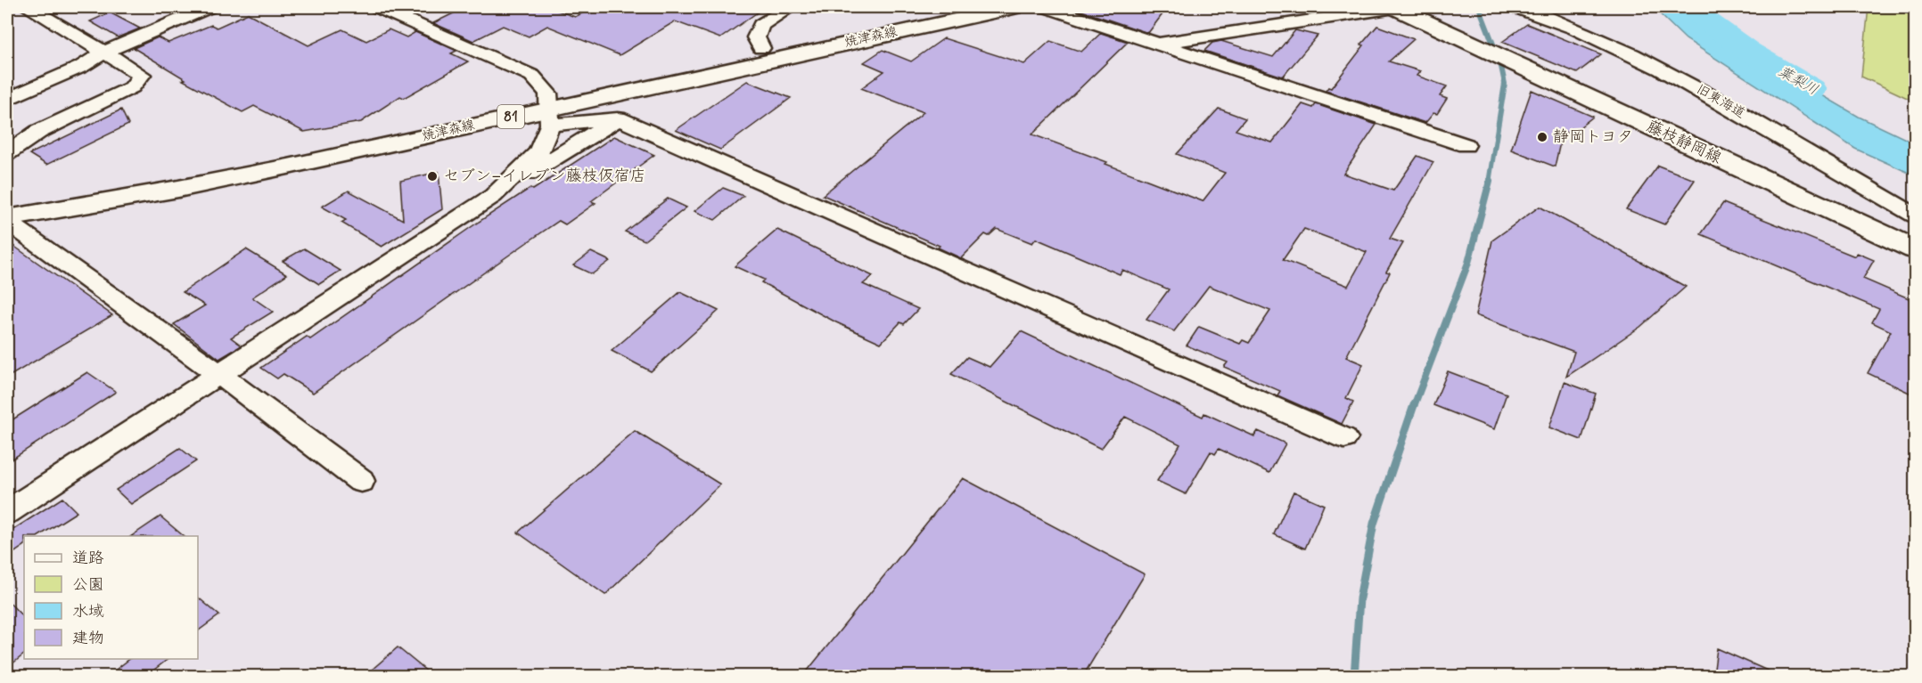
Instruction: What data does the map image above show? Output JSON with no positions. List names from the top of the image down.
{
  "streets": {
    "main road": ["焼津森線", "81", "藤枝静岡線"],
    "street": ["旧東海道"]
  },
  "water": ["葉梨川"],
  "places": ["静岡トヨタ", "セブン−イレブン藤枝仮宿店"],
  "legend": [
    "道路",
    "公園",
    "水域",
    "建物"
  ]
}
